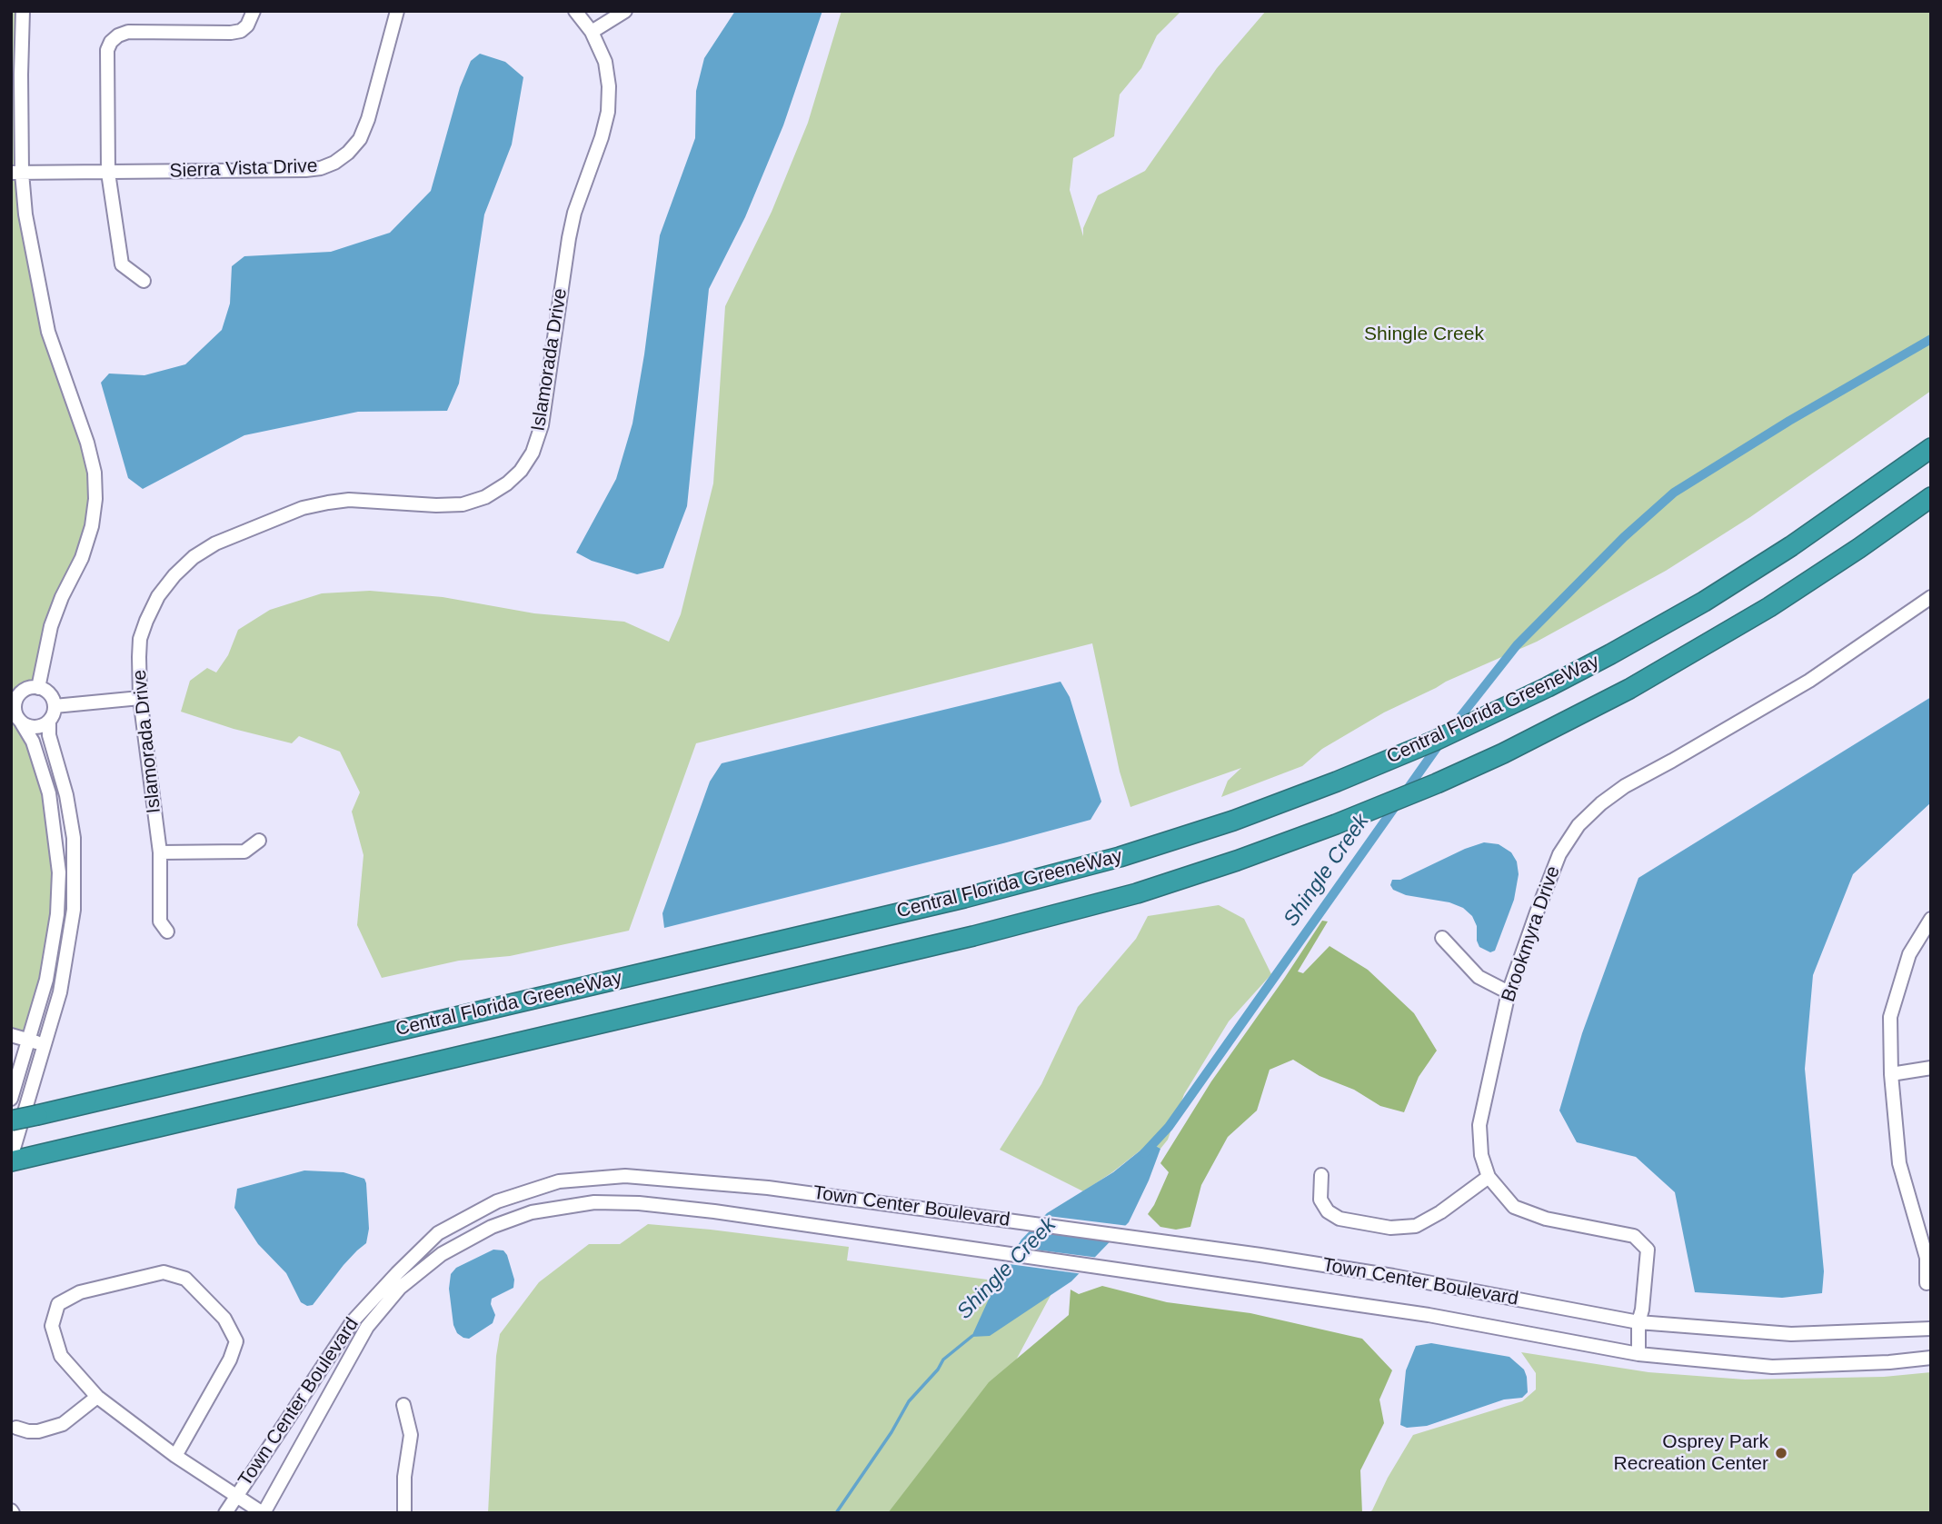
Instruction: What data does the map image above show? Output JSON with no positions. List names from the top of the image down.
{
  "streets": {
    "highway": ["Central Florida GreeneWay"],
    "street": [
      "Sierra Vista Drive",
      "Islamorada Drive",
      "Brookmyra Drive",
      "Town Center Boulevard"
    ]
  },
  "crossings": [
    ["Brookmyra Drive", "Town Center Boulevard"]
  ],
  "water": ["Shingle Creek"],
  "parks": ["Shingle Creek"],
  "places": ["Osprey Park Recreation Center"]
}
